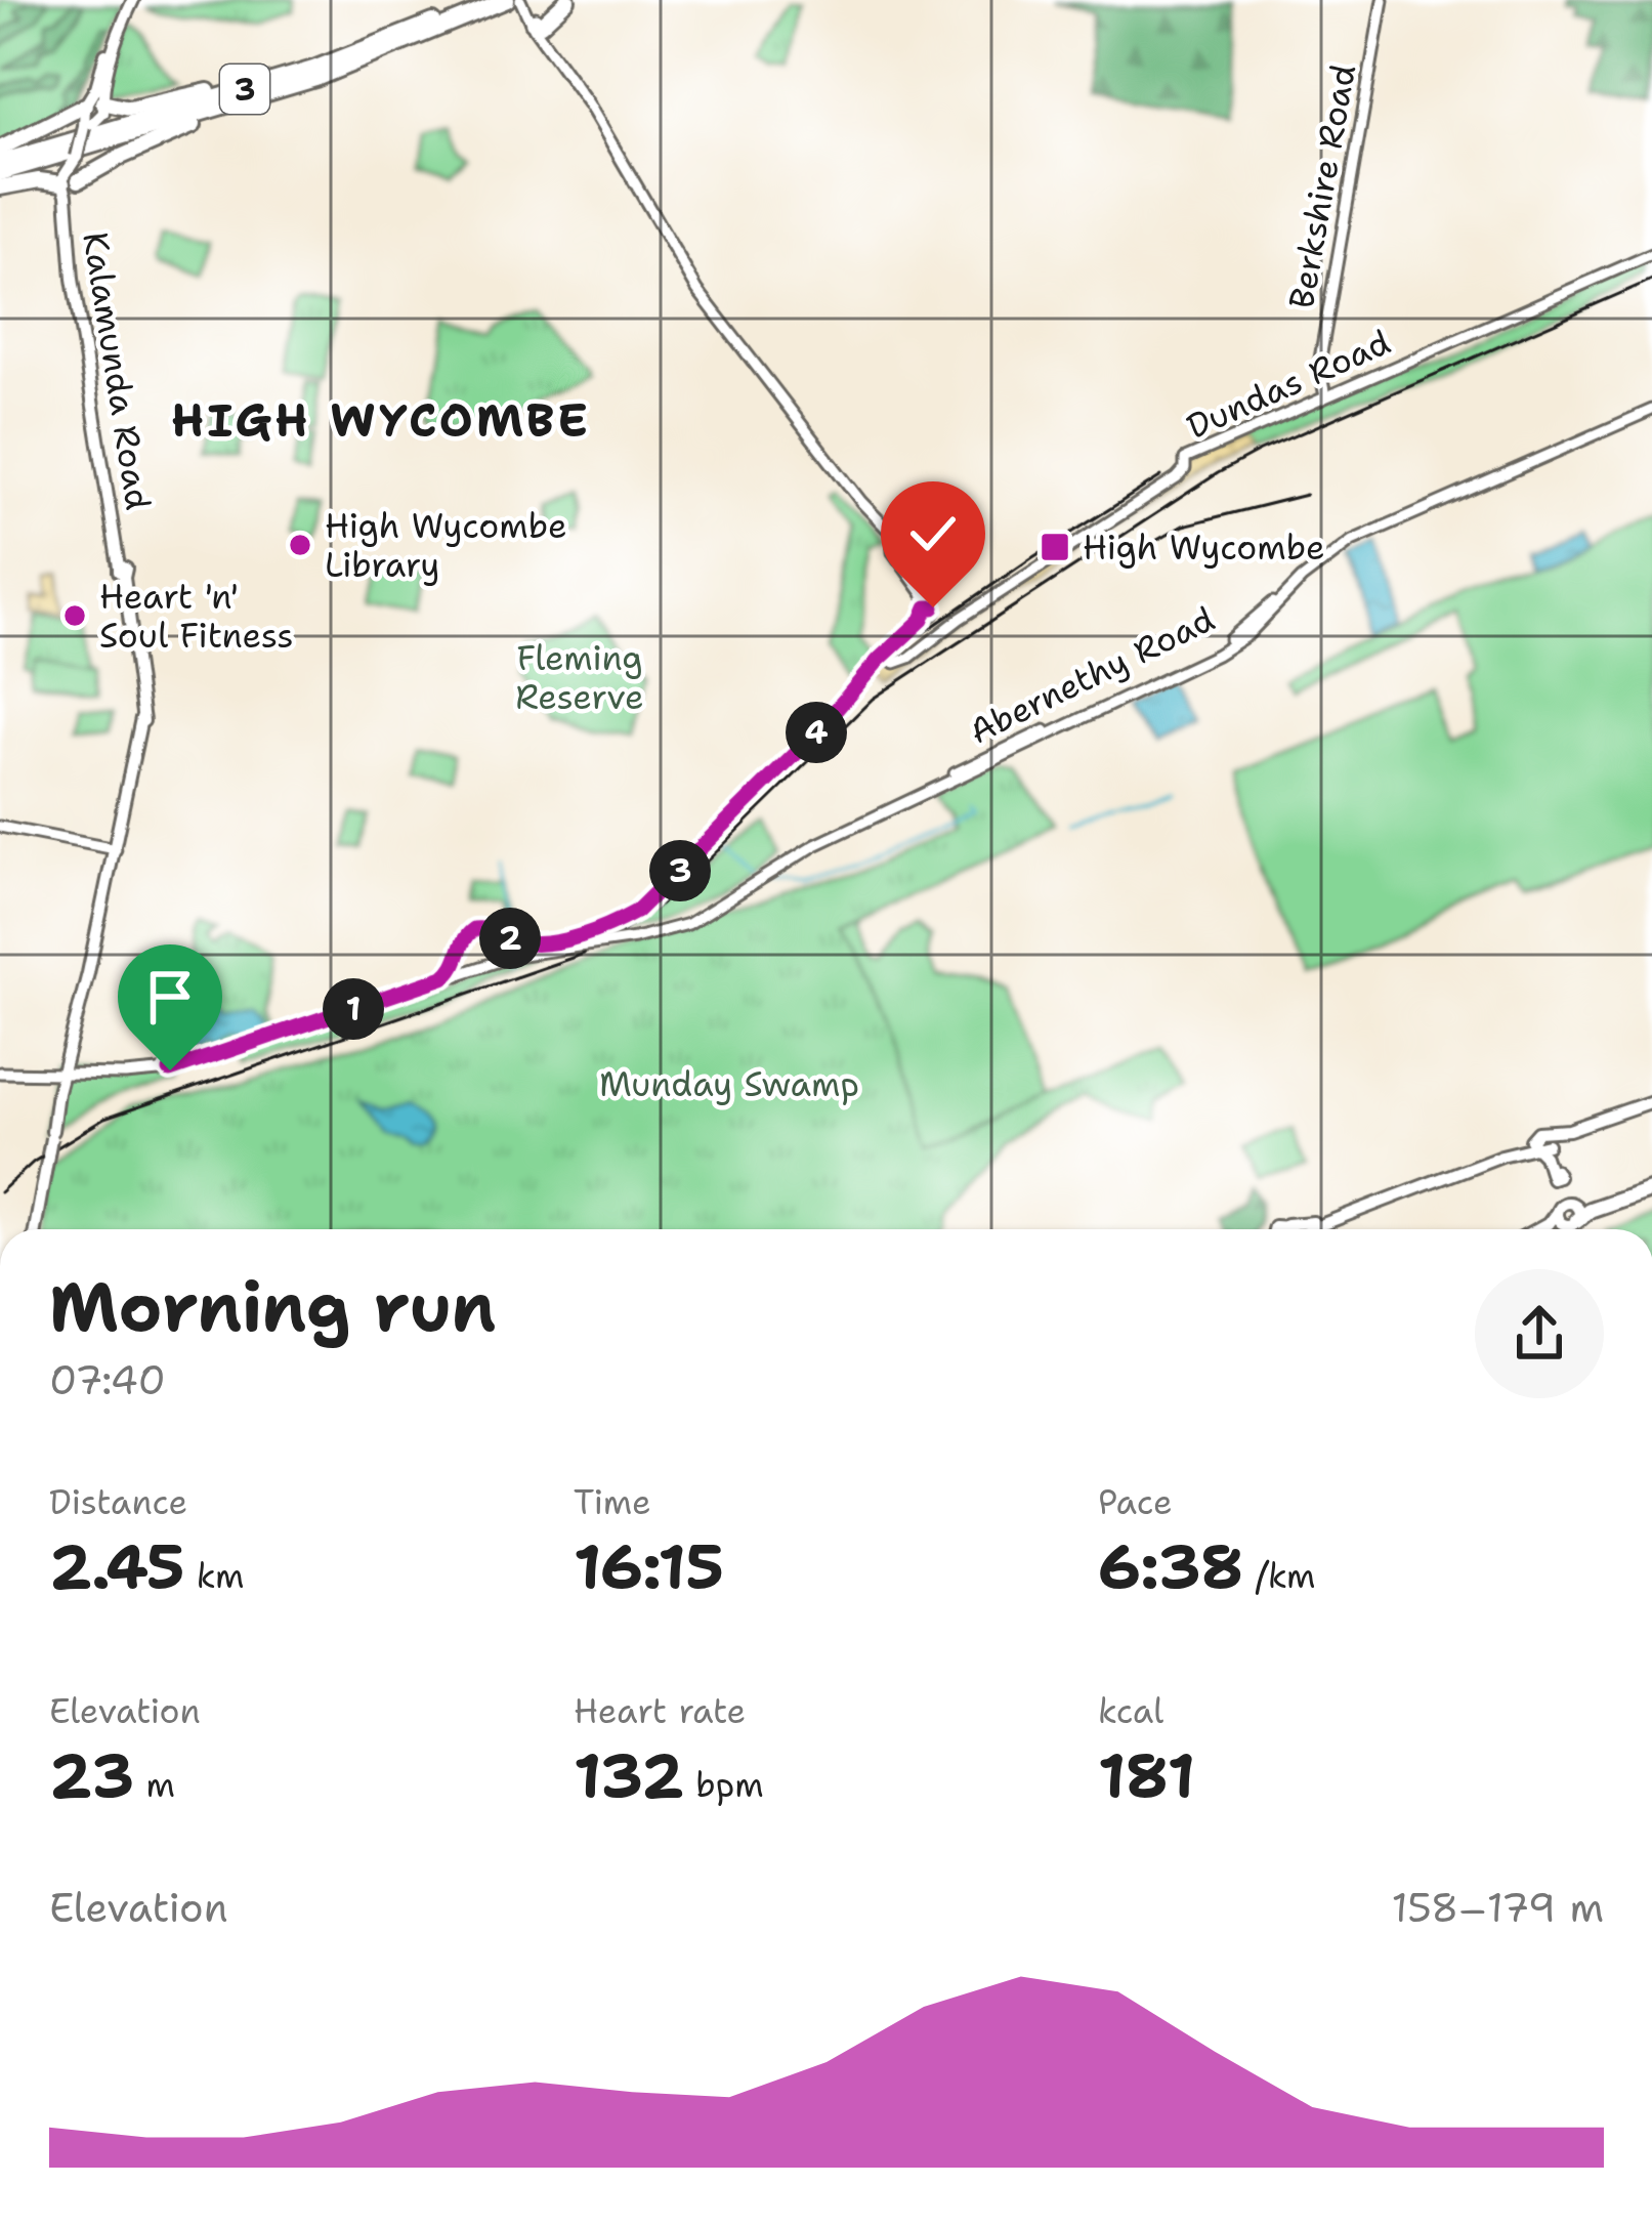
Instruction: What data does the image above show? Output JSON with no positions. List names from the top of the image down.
{
  "streets": {
    "highway": ["3"],
    "main road": [
      "Berkshire Road",
      "Kalamunda Road",
      "Dundas Road",
      "Abernethy Road"
    ]
  },
  "crossings": [
    ["Berkshire Road", "Dundas Road"],
    ["Kalamunda Road", "Abernethy Road"],
    ["Dundas Road", "Abernethy Road"]
  ],
  "districts": ["HIGH WYCOMBE"],
  "parks": ["Fleming Reserve", "Munday Swamp"],
  "places": {
    "other": ["High Wycombe Library", "Heart 'n' Soul Fitness"],
    "transit": ["High Wycombe"]
  },
  "page": {
    "pins": [
      "4",
      "3",
      "2",
      "1"
    ],
    "heading": ["Morning run", "07:40"],
    "stats": [
      ["Distance", "2.45 km"],
      ["Time", "16:15"],
      ["Pace", "6:38 /km"],
      ["Elevation", "23 m"],
      ["Heart rate", "132 bpm"],
      ["kcal", "181"]
    ],
    "chart": ["Elevation", "158–179 m"]
  }
}
